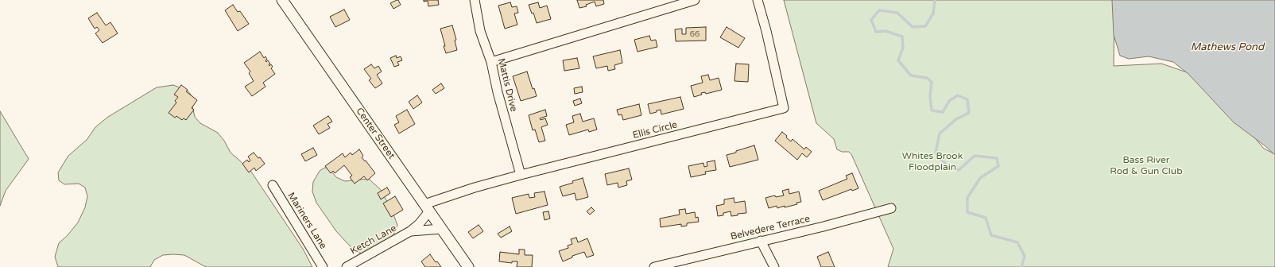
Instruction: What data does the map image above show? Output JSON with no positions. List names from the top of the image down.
{
  "streets": {
    "street": [
      "Mattis Drive",
      "Ellis Circle",
      "Center Street",
      "Mariners Lane",
      "Belvedere Terrace",
      "Ketch Lane"
    ]
  },
  "crossings": [
    ["Mattis Drive", "Ellis Circle"],
    ["Ellis Circle", "Center Street"],
    ["Ellis Circle", "Ketch Lane"],
    ["Center Street", "Ketch Lane"]
  ],
  "water": ["Mathews Pond"],
  "parks": ["Whites Brook Floodplain", "Bass River Rod & Gun Club"],
  "house_numbers": ["66"]
}
